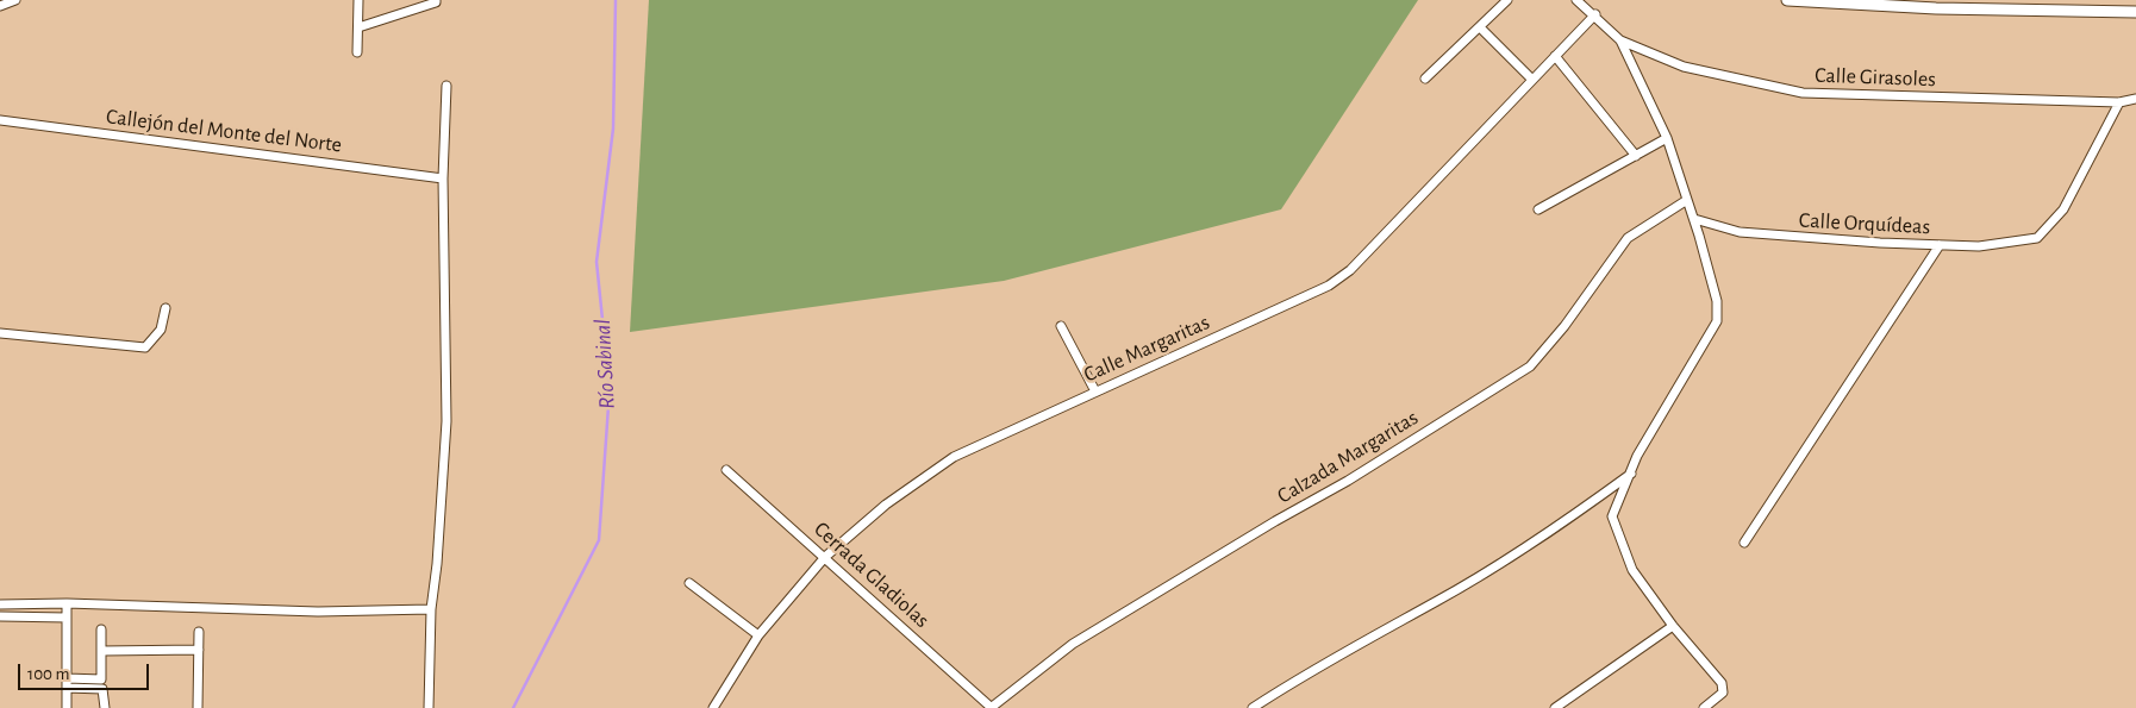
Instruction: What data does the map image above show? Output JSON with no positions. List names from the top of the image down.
{
  "streets": {
    "street": [
      "Calle Girasoles",
      "Callejón del Monte del Norte",
      "Calle Orquídeas",
      "Calle Margaritas",
      "Calzada Margaritas",
      "Cerrada Gladiolas"
    ]
  },
  "crossings": [
    ["Calle Girasoles", "Calle Orquídeas"],
    ["Calle Margaritas", "Cerrada Gladiolas"],
    ["Calzada Margaritas", "Cerrada Gladiolas"]
  ],
  "water": ["Río Sabinal"],
  "scale_bar": "100 m"
}
